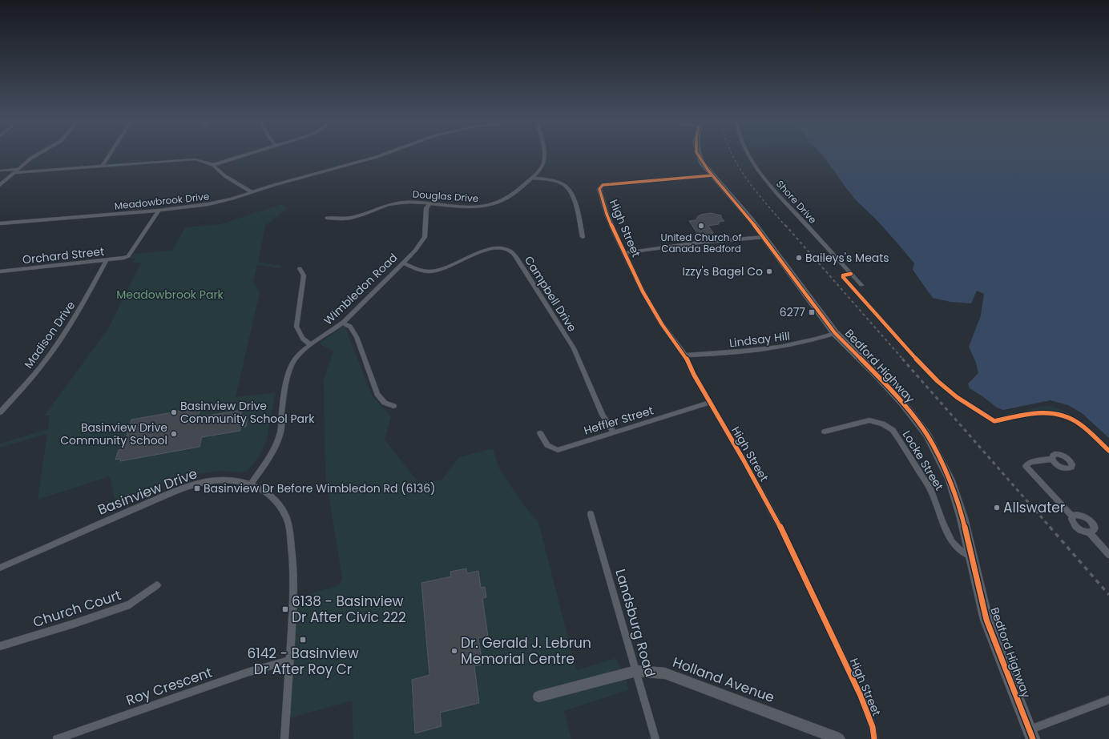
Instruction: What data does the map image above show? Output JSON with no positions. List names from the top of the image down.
{
  "streets": {
    "main road": ["Bedford Highway"],
    "street": [
      "Douglas Drive",
      "Meadowbrook Drive",
      "Shore Drive",
      "High Street",
      "Orchard Street",
      "Wimbledon Road",
      "Campbell Drive",
      "Madison Drive",
      "Lindsay Hill",
      "Heffler Street",
      "Locke Street",
      "Basinview Drive",
      "Church Court",
      "Landsburg Road",
      "Holland Avenue",
      "Roy Crescent"
    ]
  },
  "crossings": [
    ["Douglas Drive", "Wimbledon Road"],
    ["Meadowbrook Drive", "Orchard Street"],
    ["High Street", "Lindsay Hill"],
    ["High Street", "Bedford Highway"],
    ["High Street", "Heffler Street"],
    ["Orchard Street", "Madison Drive"],
    ["Wimbledon Road", "Campbell Drive"],
    ["Wimbledon Road", "Basinview Drive"],
    ["Campbell Drive", "Heffler Street"],
    ["Lindsay Hill", "Bedford Highway"],
    ["Bedford Highway", "Locke Street"],
    ["Basinview Drive", "Roy Crescent"],
    ["Landsburg Road", "Holland Avenue"]
  ],
  "parks": ["Meadowbrook Park"],
  "places": {
    "other": [
      "United Church of Canada Bedford",
      "Baileys's Meats",
      "Izzy's Bagel Co",
      "Basinview Drive Community School Park",
      "Basinview Drive Community School",
      "Allswater",
      "Dr. Gerald J. Lebrun Memorial Centre"
    ],
    "transit": [
      "6277",
      "Basinview Dr Before Wimbledon Rd (6136)",
      "6138 - Basinview Dr After Civic 222",
      "6142 - Basinview Dr After Roy Cr"
    ]
  }
}
